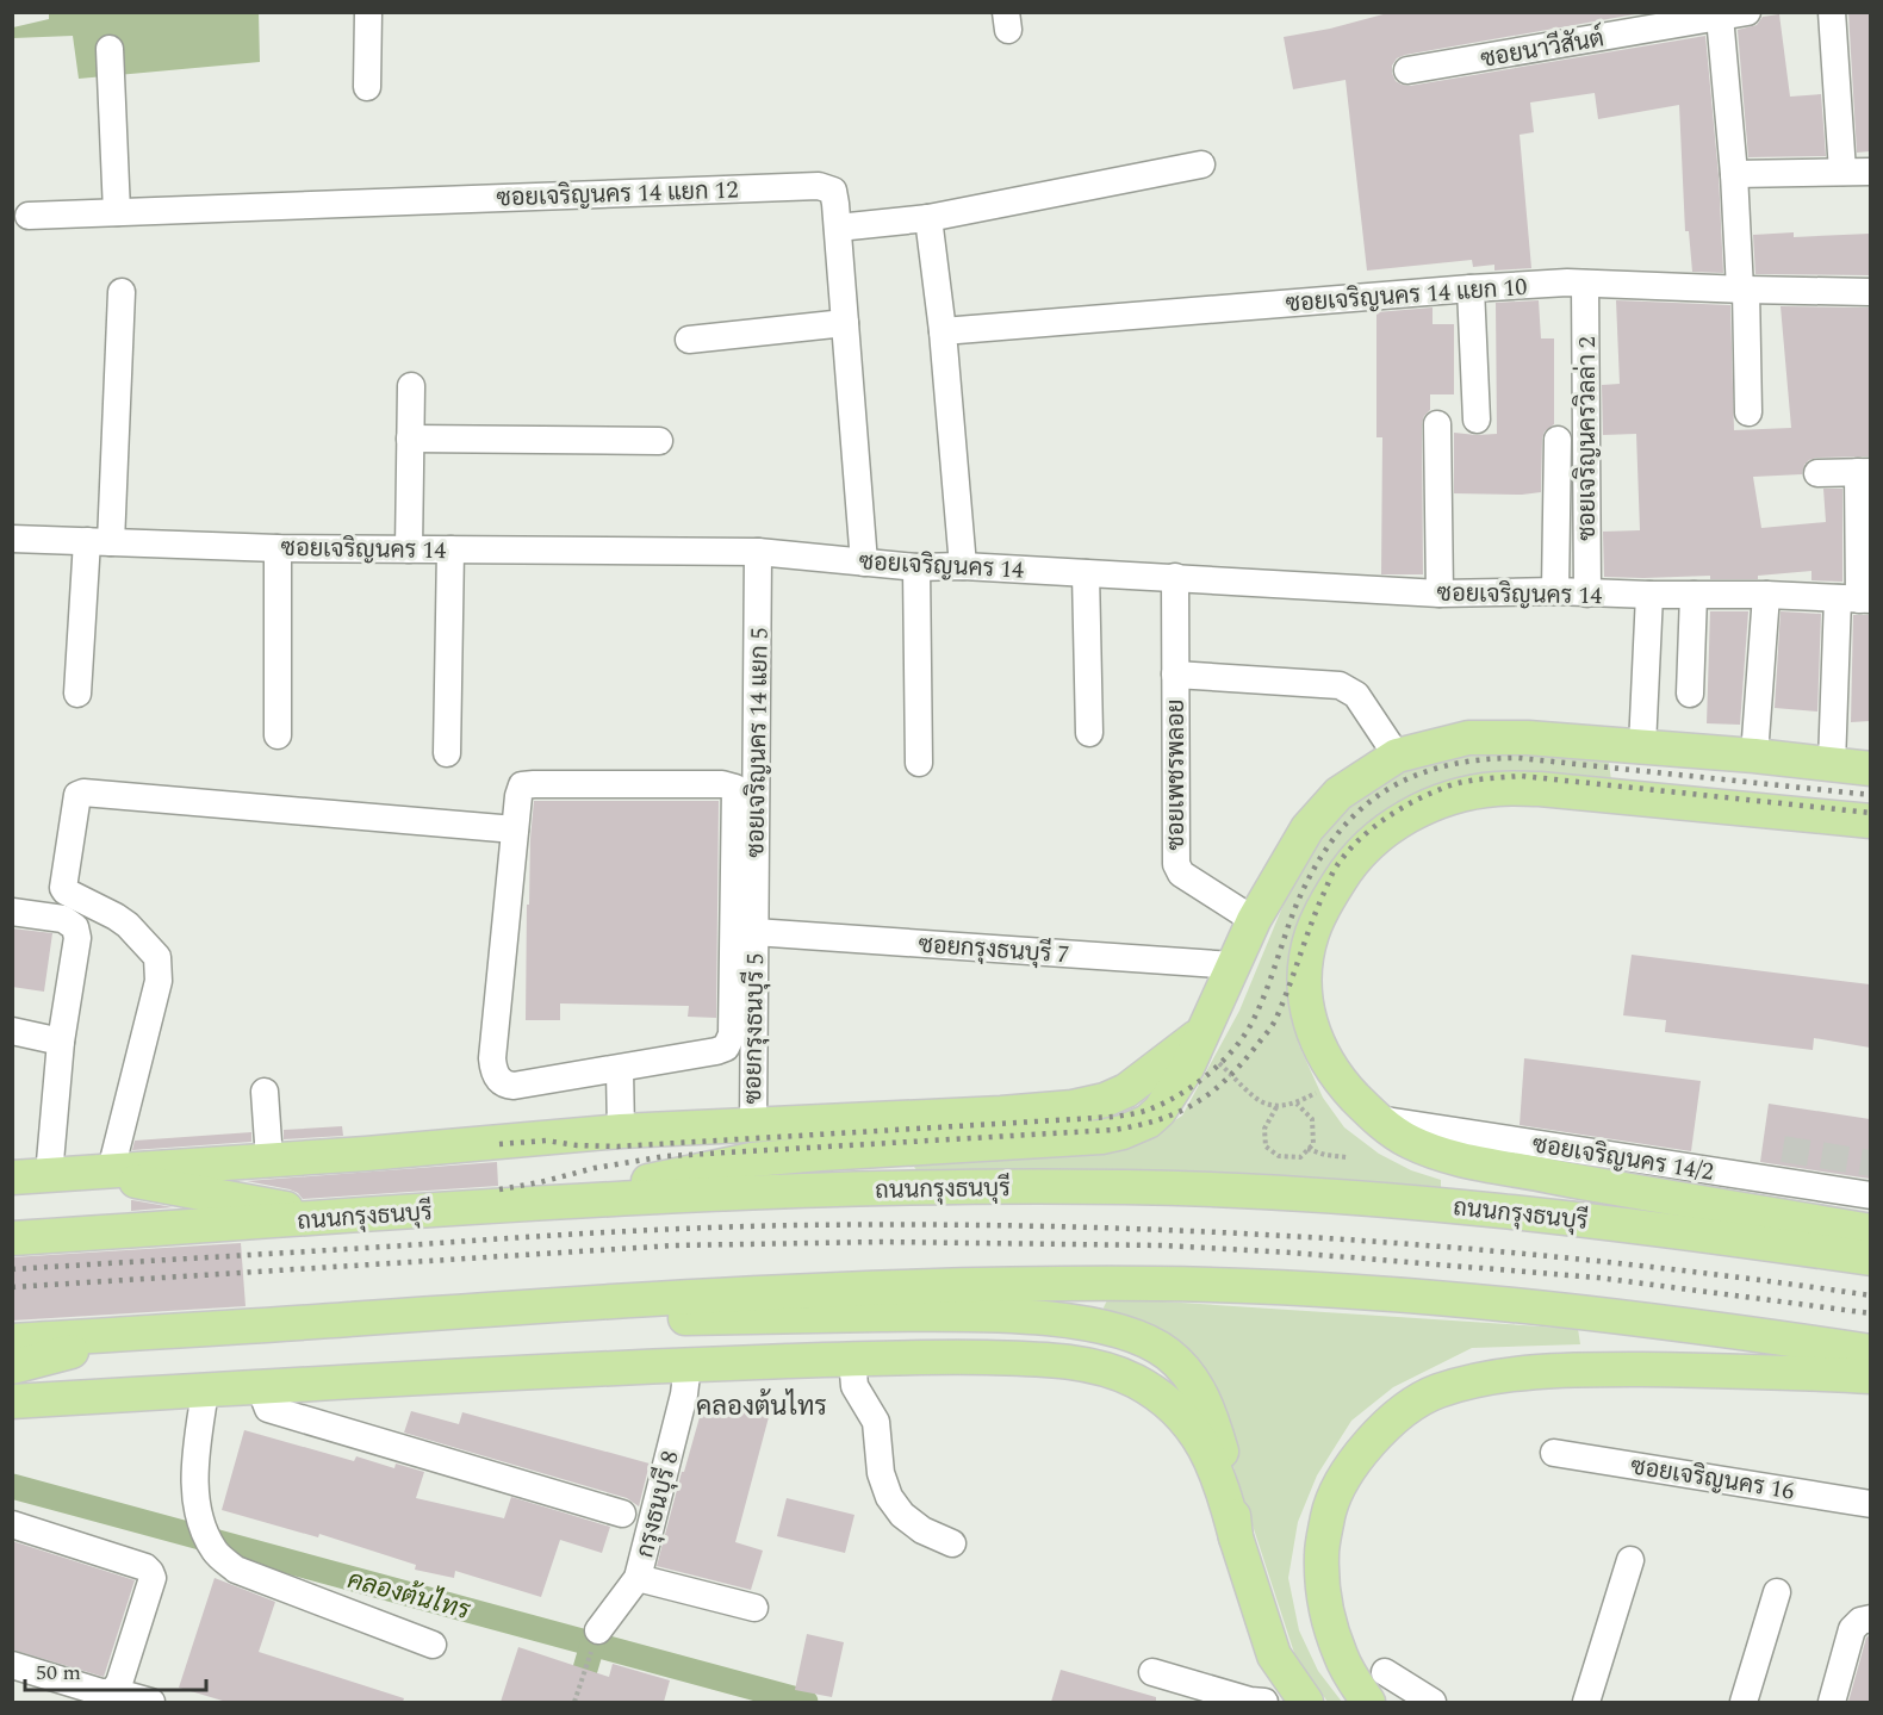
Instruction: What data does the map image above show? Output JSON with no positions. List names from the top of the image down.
{
  "streets": {
    "main road": ["ถนนกรุงธนบุรี"],
    "street": [
      "ซอยนาวีสันต์",
      "ซอยเจริญนคร 14 แยก 12",
      "ซอยเจริญนคร 14 แยก 10",
      "ซอยเจริญนครวิลล่า 2",
      "ซอยเจริญนคร 14",
      "ซอยเจริญนคร 14 แยก 5",
      "ซอยเพชรพลอย",
      "ซอยกรุงธนบุรี 7",
      "ซอยกรุงธนบุรี 5",
      "ซอยเจริญนคร 14/2",
      "ซอยเจริญนคร 16",
      "กรุงธนบุรี 8"
    ]
  },
  "crossings": [
    ["ซอยเจริญนคร 14 แยก 12", "ซอยเจริญนคร 14"],
    ["ซอยเจริญนคร 14 แยก 10", "ซอยเจริญนครวิลล่า 2"],
    ["ซอยเจริญนครวิลล่า 2", "ซอยเจริญนคร 14"],
    ["ซอยเจริญนคร 14", "ซอยเจริญนคร 14 แยก 5"],
    ["ซอยเจริญนคร 14", "ซอยเพชรพลอย"],
    ["ซอยเจริญนคร 14 แยก 5", "ซอยกรุงธนบุรี 7"],
    ["ซอยเจริญนคร 14 แยก 5", "ซอยกรุงธนบุรี 5"],
    ["ซอยกรุงธนบุรี 7", "ซอยกรุงธนบุรี 5"]
  ],
  "districts": ["คลองต้นไทร"],
  "water": ["คลองต้นไทร"],
  "scale_bar": "50 m"
}
